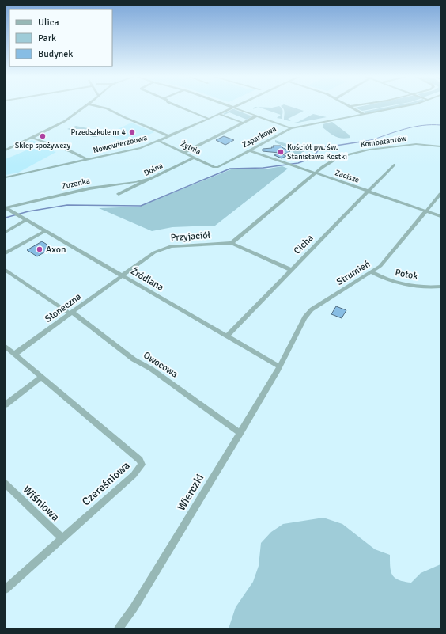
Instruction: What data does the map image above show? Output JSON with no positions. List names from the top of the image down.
{
  "streets": {
    "street": [
      "Zaparkowa",
      "Kombatantów",
      "Nowowierzbowa",
      "Żytnia",
      "Dolna",
      "Zacisze",
      "Zuzanka",
      "Przyjaciół",
      "Cicha",
      "Strumień",
      "Potok",
      "Źródlana",
      "Słoneczna",
      "Owocowa",
      "Czereśniowa",
      "Wierczki",
      "Wiśniowa"
    ]
  },
  "crossings": [
    ["Zaparkowa", "Żytnia"],
    ["Zaparkowa", "Zacisze"],
    ["Kombatantów", "Zacisze"],
    ["Nowowierzbowa", "Żytnia"],
    ["Żytnia", "Dolna"],
    ["Dolna", "Zuzanka"],
    ["Zacisze", "Cicha"],
    ["Zacisze", "Strumień"],
    ["Zuzanka", "Źródlana"],
    ["Przyjaciół", "Cicha"],
    ["Przyjaciół", "Źródlana"],
    ["Przyjaciół", "Słoneczna"],
    ["Cicha", "Źródlana"],
    ["Strumień", "Potok"],
    ["Strumień", "Źródlana"],
    ["Strumień", "Wierczki"],
    ["Źródlana", "Słoneczna"],
    ["Źródlana", "Wierczki"],
    ["Słoneczna", "Owocowa"],
    ["Słoneczna", "Czereśniowa"],
    ["Owocowa", "Wierczki"],
    ["Czereśniowa", "Wiśniowa"]
  ],
  "places": [
    "Przedszkole nr 4",
    "Sklep spożywczy",
    "Kościół pw. św. Stanisława Kostki",
    "Axon"
  ],
  "legend": ["Ulica", "Park", "Budynek"]
}
